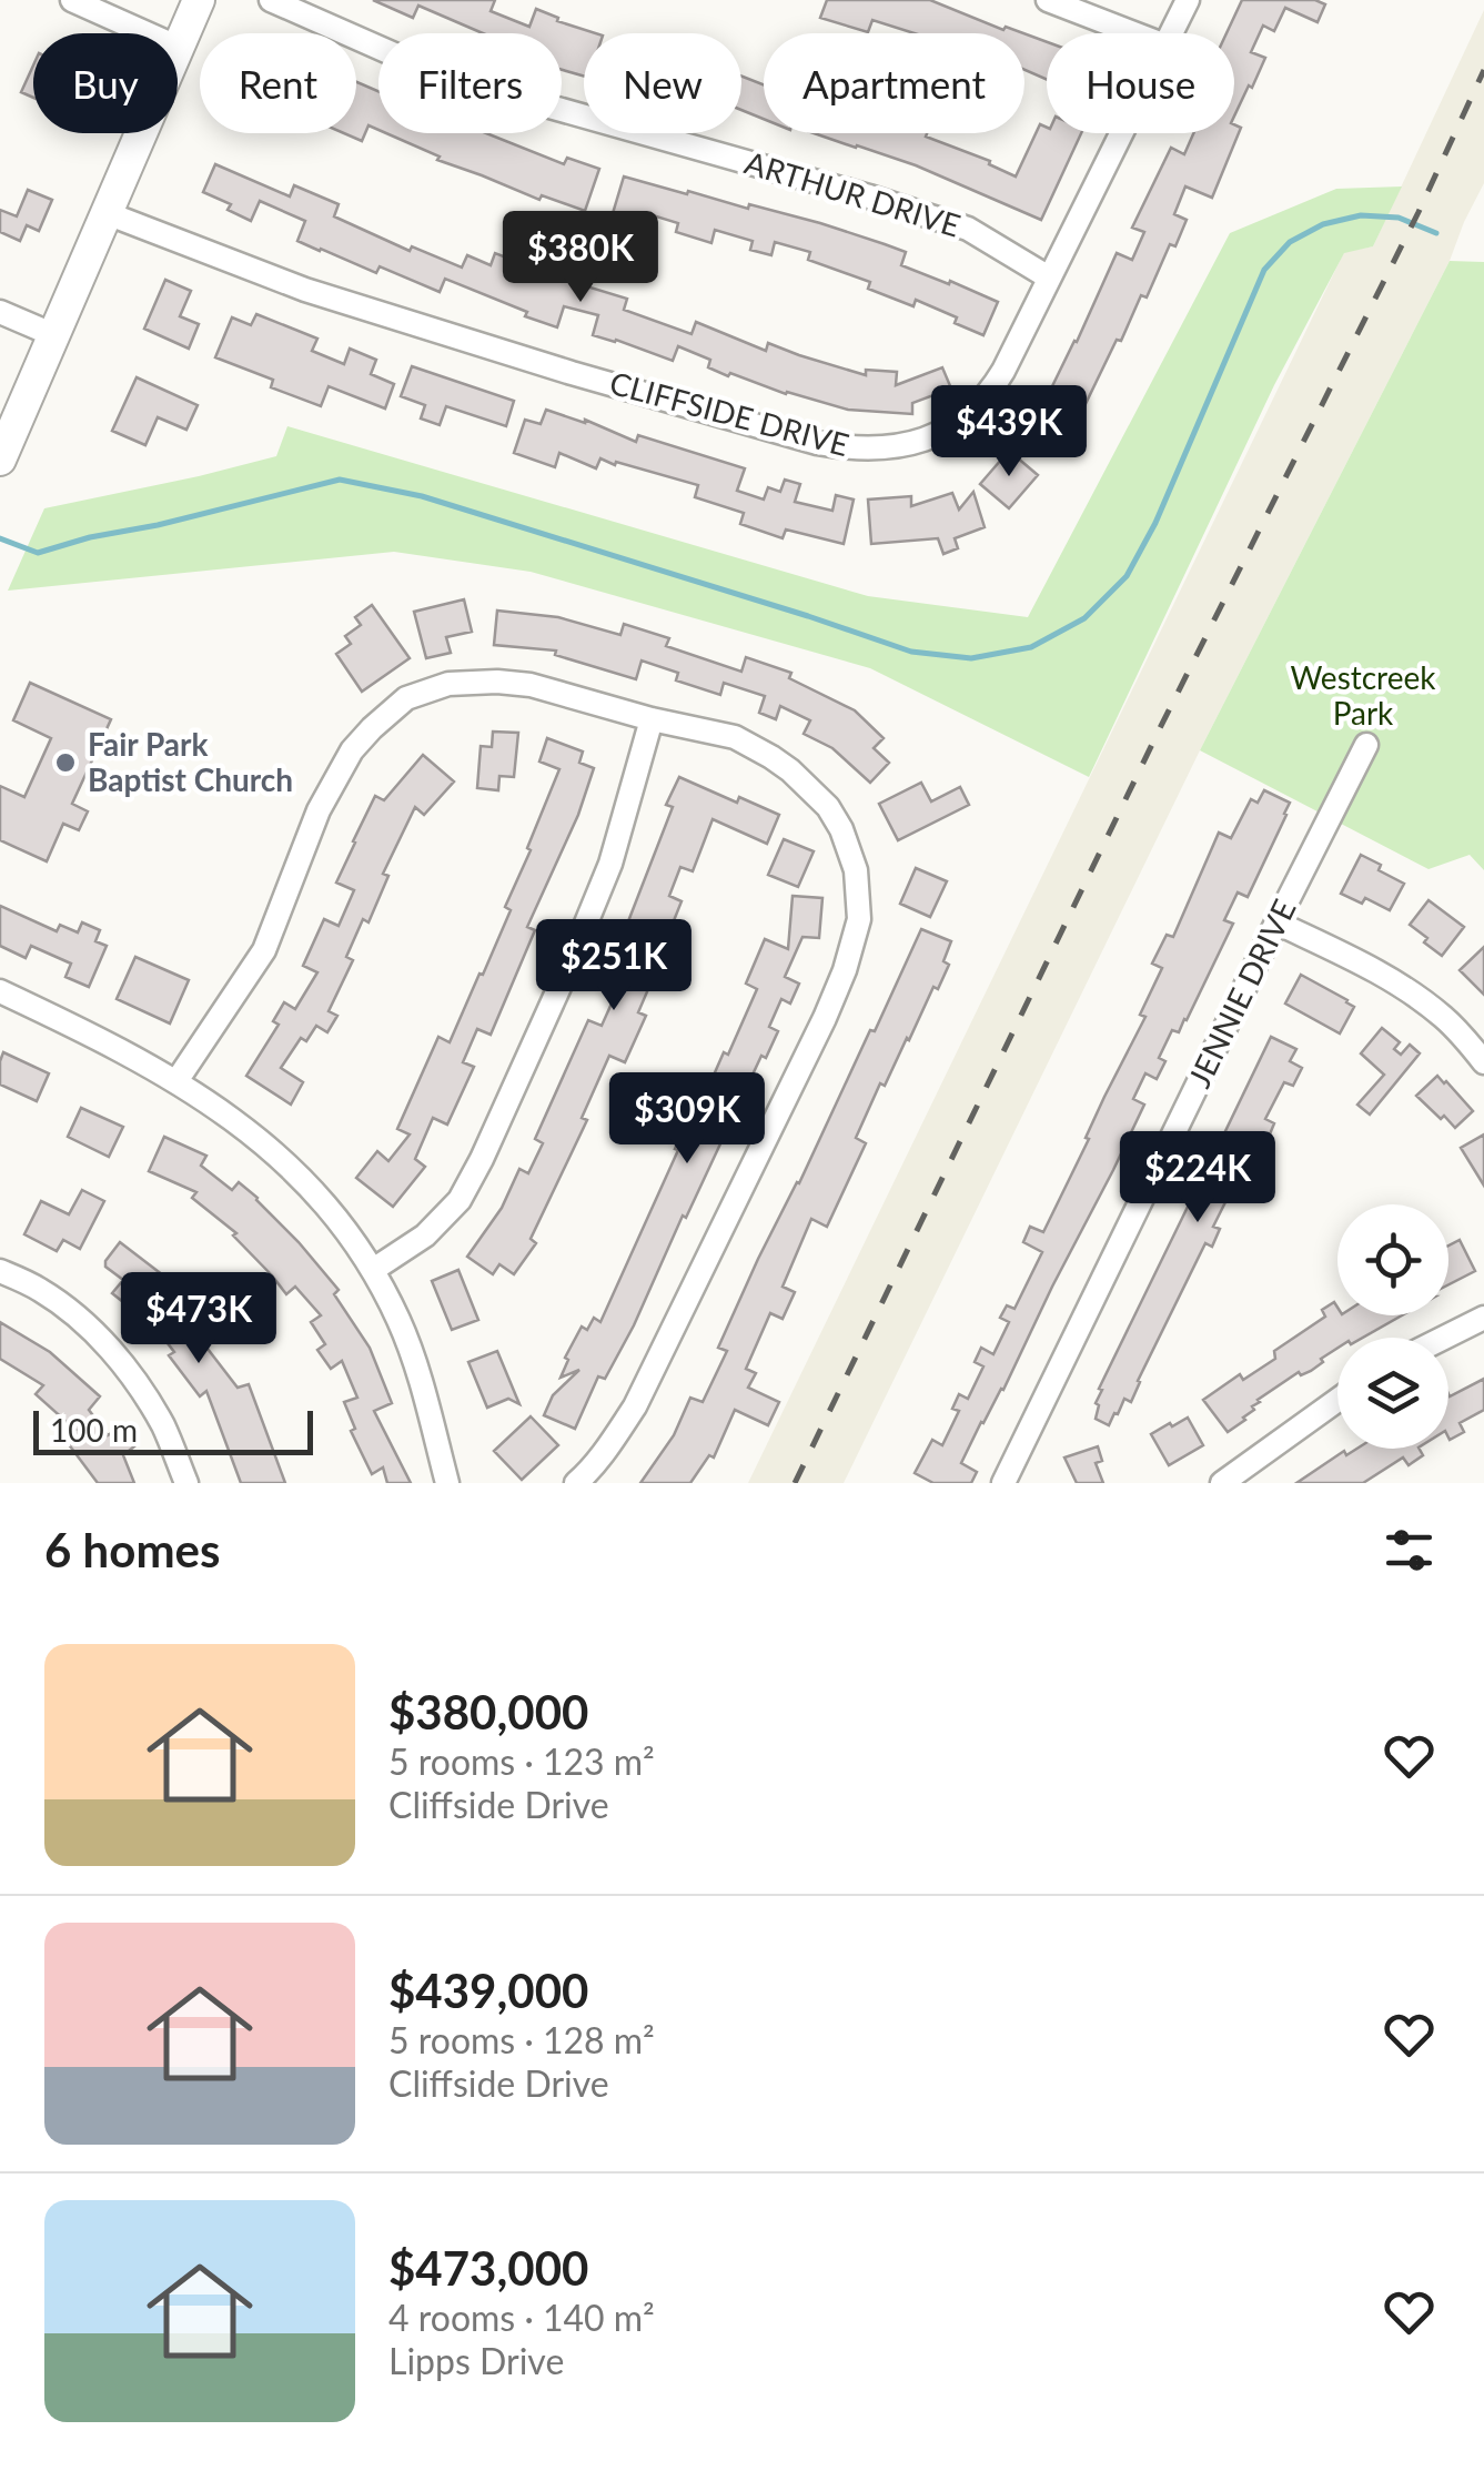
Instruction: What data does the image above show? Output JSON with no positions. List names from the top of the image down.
{
  "streets": {
    "street": ["ARTHUR DRIVE", "CLIFFSIDE DRIVE", "JENNIE DRIVE"]
  },
  "crossings": [
    ["ARTHUR DRIVE", "CLIFFSIDE DRIVE"]
  ],
  "parks": ["Westcreek Park"],
  "places": ["Fair Park Baptist Church"],
  "scale_bar": "100 m",
  "page": {
    "chip": [
      "Buy",
      "Rent",
      "Filters",
      "New",
      "Apartment",
      "House"
    ],
    "price": [
      "$380K",
      "$439K",
      "$251K",
      "$309K",
      "$224K",
      "$473K"
    ],
    "scale": "100 m",
    "heading": "6 homes",
    "list": [
      {
        "name": "$380,000",
        "note": "5 rooms · 123 m² · Cliffside Drive"
      },
      {
        "name": "$439,000",
        "note": "5 rooms · 128 m² · Cliffside Drive"
      },
      {
        "name": "$473,000",
        "note": "4 rooms · 140 m² · Lipps Drive"
      }
    ]
  }
}
